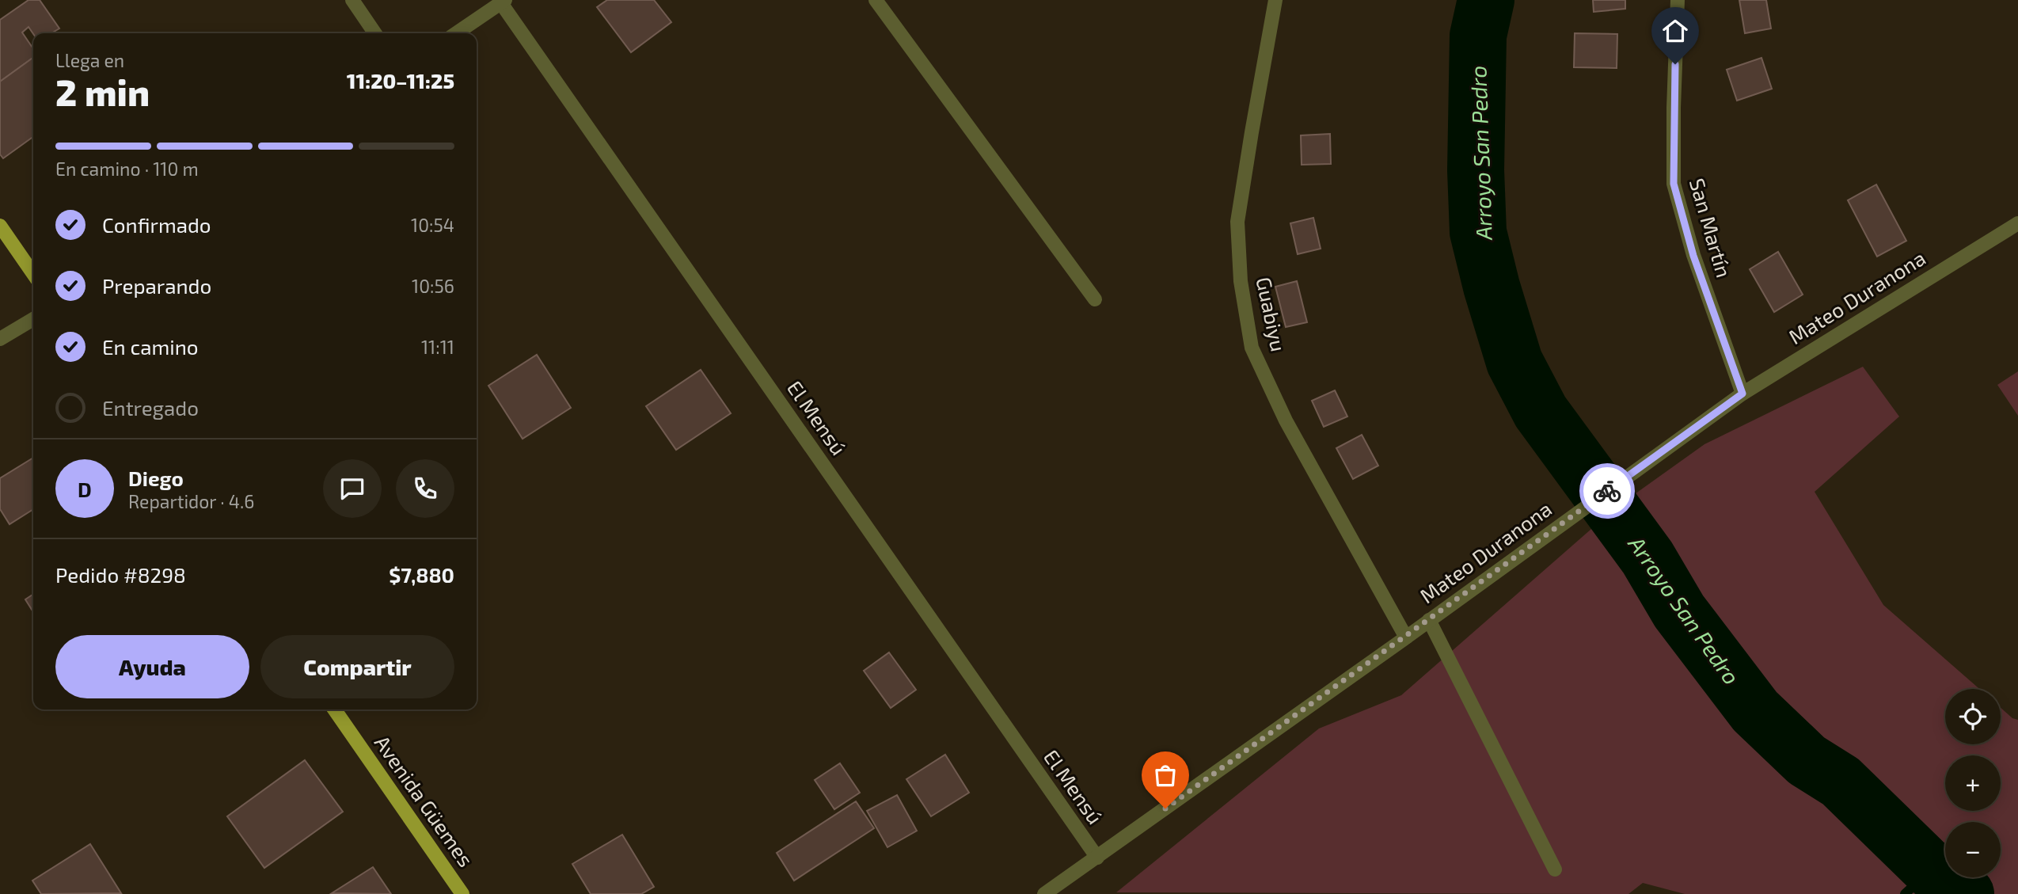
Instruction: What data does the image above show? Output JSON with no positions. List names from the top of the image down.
{
  "streets": {
    "main road": ["Avenida Güemes"],
    "street": [
      "San Martín",
      "Mateo Duranona",
      "Guabiyu",
      "El Mensú"
    ]
  },
  "crossings": [
    ["San Martín", "Mateo Duranona"],
    ["Mateo Duranona", "Guabiyu"],
    ["Mateo Duranona", "El Mensú"]
  ],
  "water": ["Arroyo San Pedro"],
  "page": {
    "heading": ["2 min", "Llega en", "11:20–11:25"],
    "panel": [
      "Diego",
      "Repartidor · 4.6",
      "Pedido #8298",
      "$7,880"
    ],
    "bar": "En camino · 110 m",
    "list": [
      ["Confirmado", "10:54"],
      ["Preparando", "10:56"],
      ["En camino", "11:11"],
      "Entregado"
    ],
    "round": "D",
    "buttons": ["Ayuda", "Compartir"],
    "map_buttons": ["+", "−"]
  }
}
